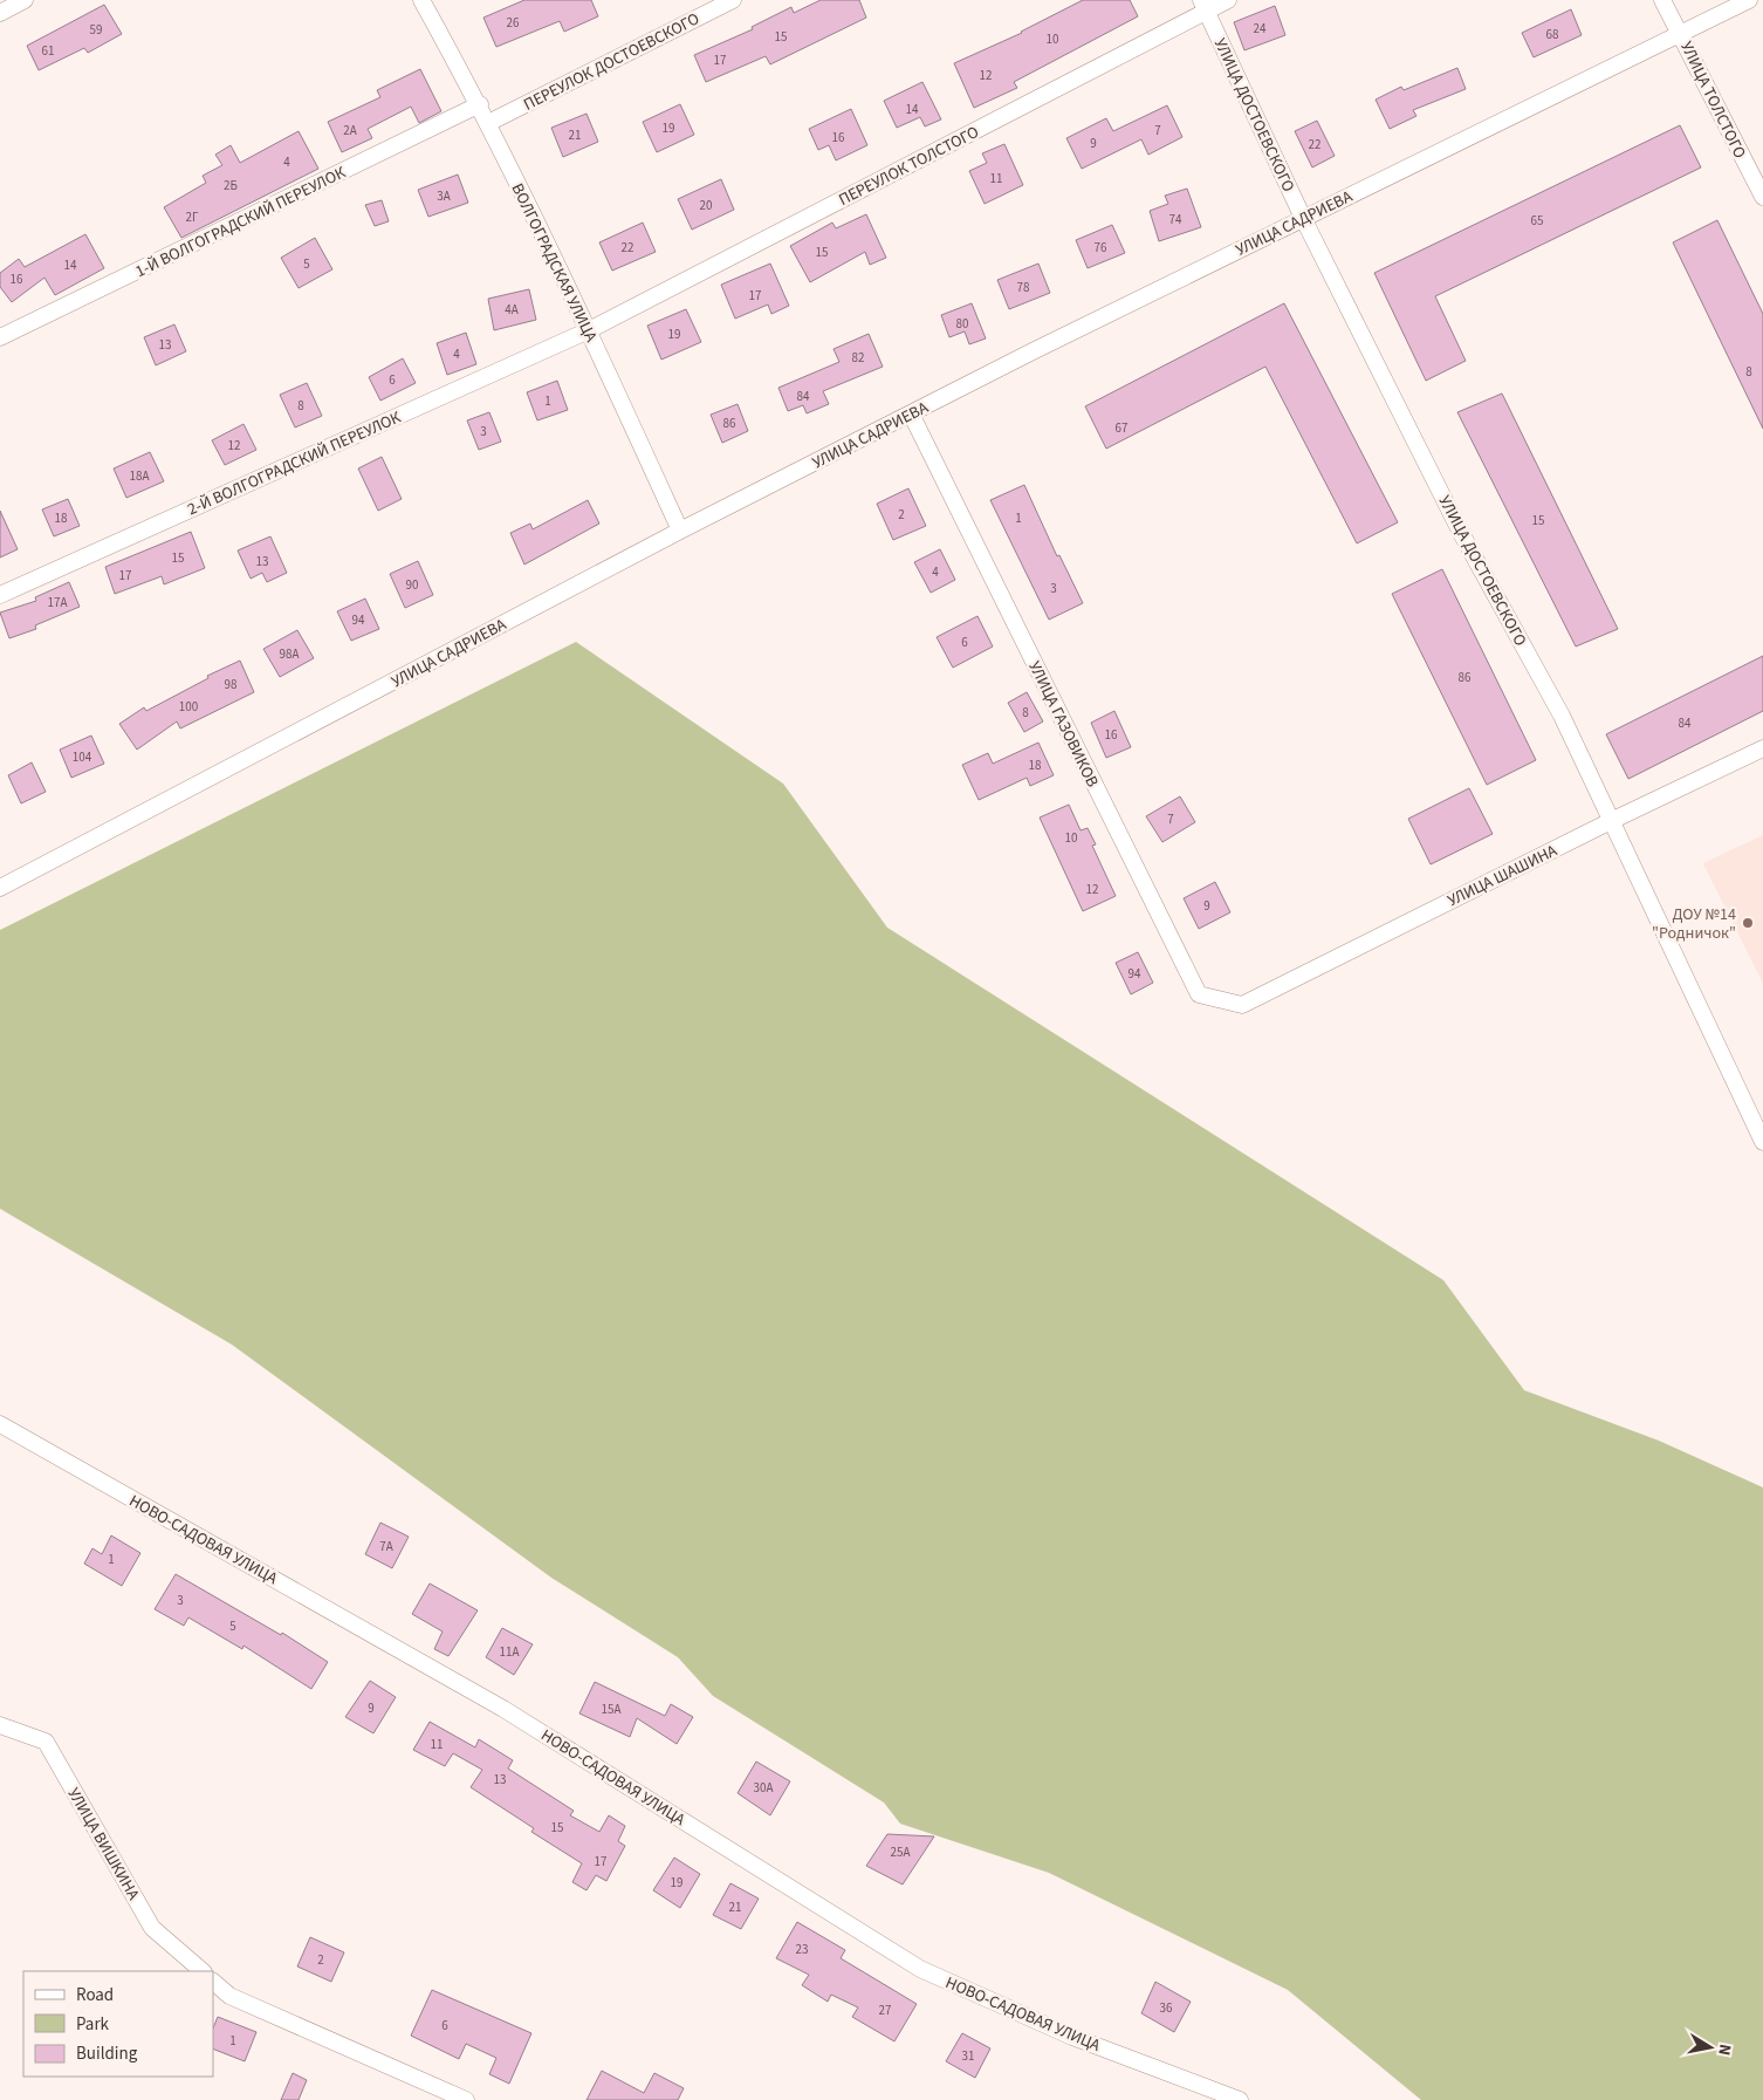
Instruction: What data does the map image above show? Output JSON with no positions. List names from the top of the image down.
{
  "streets": {
    "street": [
      "ПЕРЕУЛОК ДОСТОЕВСКОГО",
      "УЛИЦА ТОЛСТОГО",
      "УЛИЦА ДОСТОЕВСКОГО",
      "ПЕРЕУЛОК ТОЛСТОГО",
      "1-Й ВОЛГОГРАДСКИЙ ПЕРЕУЛОК",
      "УЛИЦА САДРИЕВА",
      "ВОЛГОГРАДСКАЯ УЛИЦА",
      "2-Й ВОЛГОГРАДСКИЙ ПЕРЕУЛОК",
      "УЛИЦА ГАЗОВИКОВ",
      "УЛИЦА ШАШИНА",
      "НОВО-САДОВАЯ УЛИЦА",
      "УЛИЦА ВИШКИНА"
    ]
  },
  "crossings": [
    ["ПЕРЕУЛОК ДОСТОЕВСКОГО", "ВОЛГОГРАДСКАЯ УЛИЦА"],
    ["УЛИЦА ТОЛСТОГО", "УЛИЦА САДРИЕВА"],
    ["УЛИЦА ДОСТОЕВСКОГО", "ПЕРЕУЛОК ТОЛСТОГО"],
    ["УЛИЦА ДОСТОЕВСКОГО", "УЛИЦА САДРИЕВА"],
    ["УЛИЦА ДОСТОЕВСКОГО", "УЛИЦА ШАШИНА"],
    ["ПЕРЕУЛОК ТОЛСТОГО", "ВОЛГОГРАДСКАЯ УЛИЦА"],
    ["ПЕРЕУЛОК ТОЛСТОГО", "2-Й ВОЛГОГРАДСКИЙ ПЕРЕУЛОК"],
    ["1-Й ВОЛГОГРАДСКИЙ ПЕРЕУЛОК", "ВОЛГОГРАДСКАЯ УЛИЦА"],
    ["УЛИЦА САДРИЕВА", "ВОЛГОГРАДСКАЯ УЛИЦА"],
    ["УЛИЦА САДРИЕВА", "УЛИЦА ГАЗОВИКОВ"],
    ["ВОЛГОГРАДСКАЯ УЛИЦА", "2-Й ВОЛГОГРАДСКИЙ ПЕРЕУЛОК"],
    ["УЛИЦА ГАЗОВИКОВ", "УЛИЦА ШАШИНА"]
  ],
  "places": ["ДОУ №14 \"Родничок\""],
  "house_numbers": [
    "26",
    "24",
    "59",
    "68",
    "15",
    "10",
    "61",
    "17",
    "12",
    "14",
    "19",
    "2А",
    "7",
    "21",
    "16",
    "9",
    "22",
    "4",
    "11",
    "2Б",
    "3А",
    "20",
    "2Г",
    "74",
    "65",
    "22",
    "76",
    "15",
    "5",
    "14",
    "16",
    "78",
    "17",
    "4А",
    "80",
    "19",
    "13",
    "4",
    "82",
    "8",
    "6",
    "84",
    "1",
    "8",
    "86",
    "67",
    "3",
    "12",
    "18А",
    "2",
    "18",
    "1",
    "15",
    "15",
    "13",
    "4",
    "17",
    "90",
    "3",
    "17А",
    "94",
    "6",
    "98А",
    "86",
    "98",
    "100",
    "8",
    "84",
    "16",
    "104",
    "18",
    "7",
    "10",
    "12",
    "9",
    "94",
    "7А",
    "1",
    "3",
    "5",
    "11А",
    "9",
    "15А",
    "11",
    "13",
    "30А",
    "15",
    "25А",
    "17",
    "19",
    "21",
    "23",
    "2",
    "36",
    "27",
    "6",
    "1",
    "31"
  ],
  "legend": ["Road", "Park", "Building"],
  "north": "right"
}
